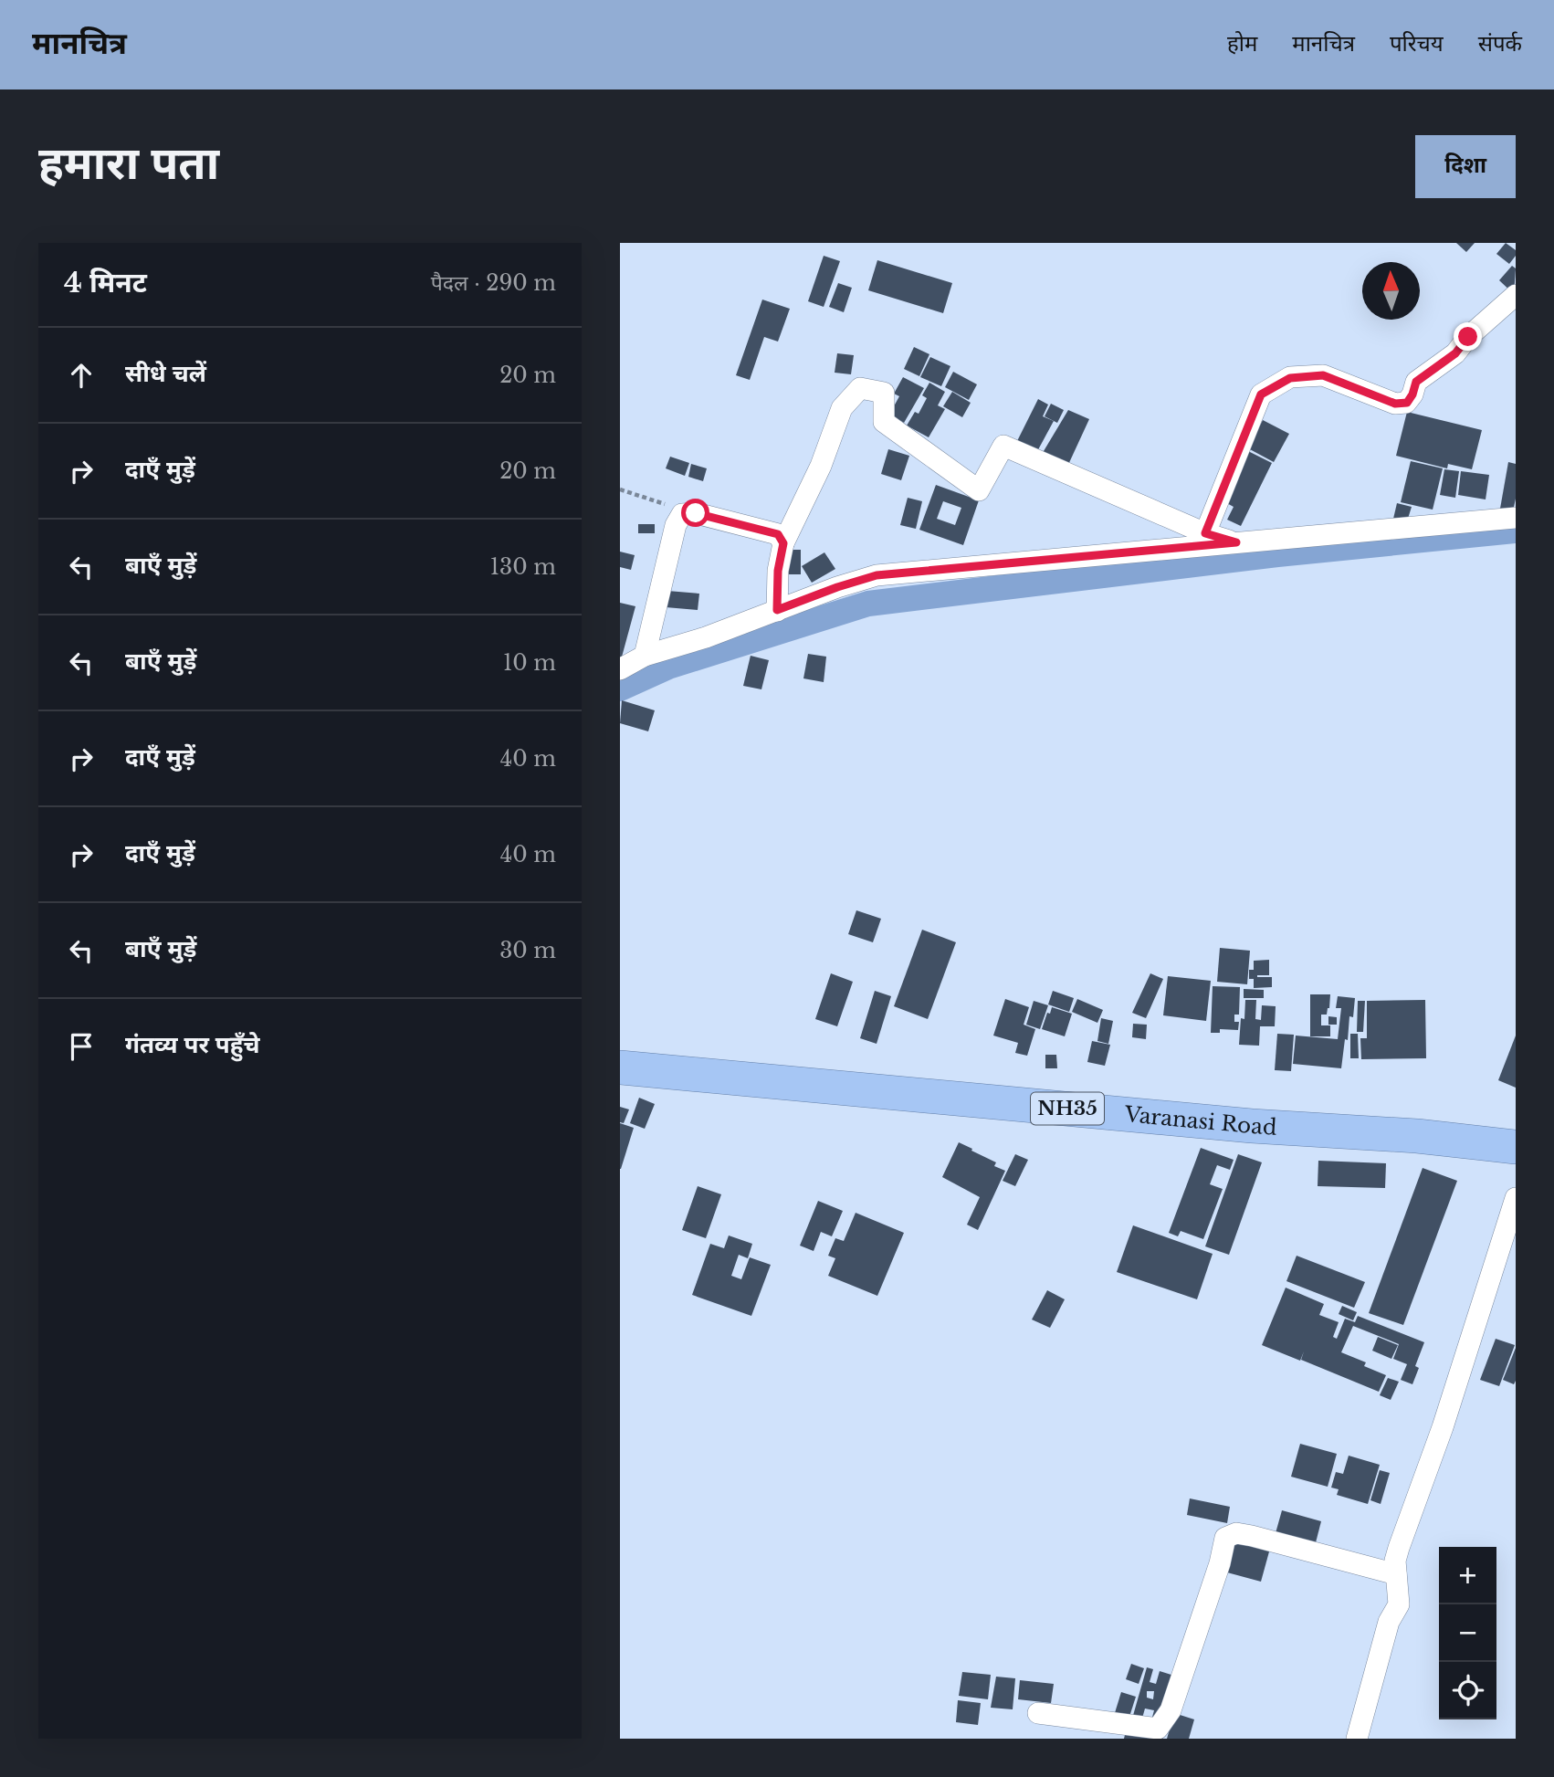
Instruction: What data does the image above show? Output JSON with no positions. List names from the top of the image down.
{
  "streets": {
    "highway": ["NH35", "Varanasi Road"]
  },
  "north": "top",
  "page": {
    "header": "मानचित्र",
    "nav": [
      "होम",
      "मानचित्र",
      "परिचय",
      "संपर्क"
    ],
    "title": "हमारा पता",
    "buttons": "दिशा",
    "heading": ["4 मिनट", "पैदल · 290 m"],
    "list": [
      ["सीधे चलें", "20 m"],
      ["दाएँ मुड़ें", "20 m"],
      ["बाएँ मुड़ें", "130 m"],
      ["बाएँ मुड़ें", "10 m"],
      ["दाएँ मुड़ें", "40 m"],
      ["दाएँ मुड़ें", "40 m"],
      ["बाएँ मुड़ें", "30 m"],
      "गंतव्य पर पहुँचे"
    ],
    "map_buttons": ["+", "−"]
  }
}
